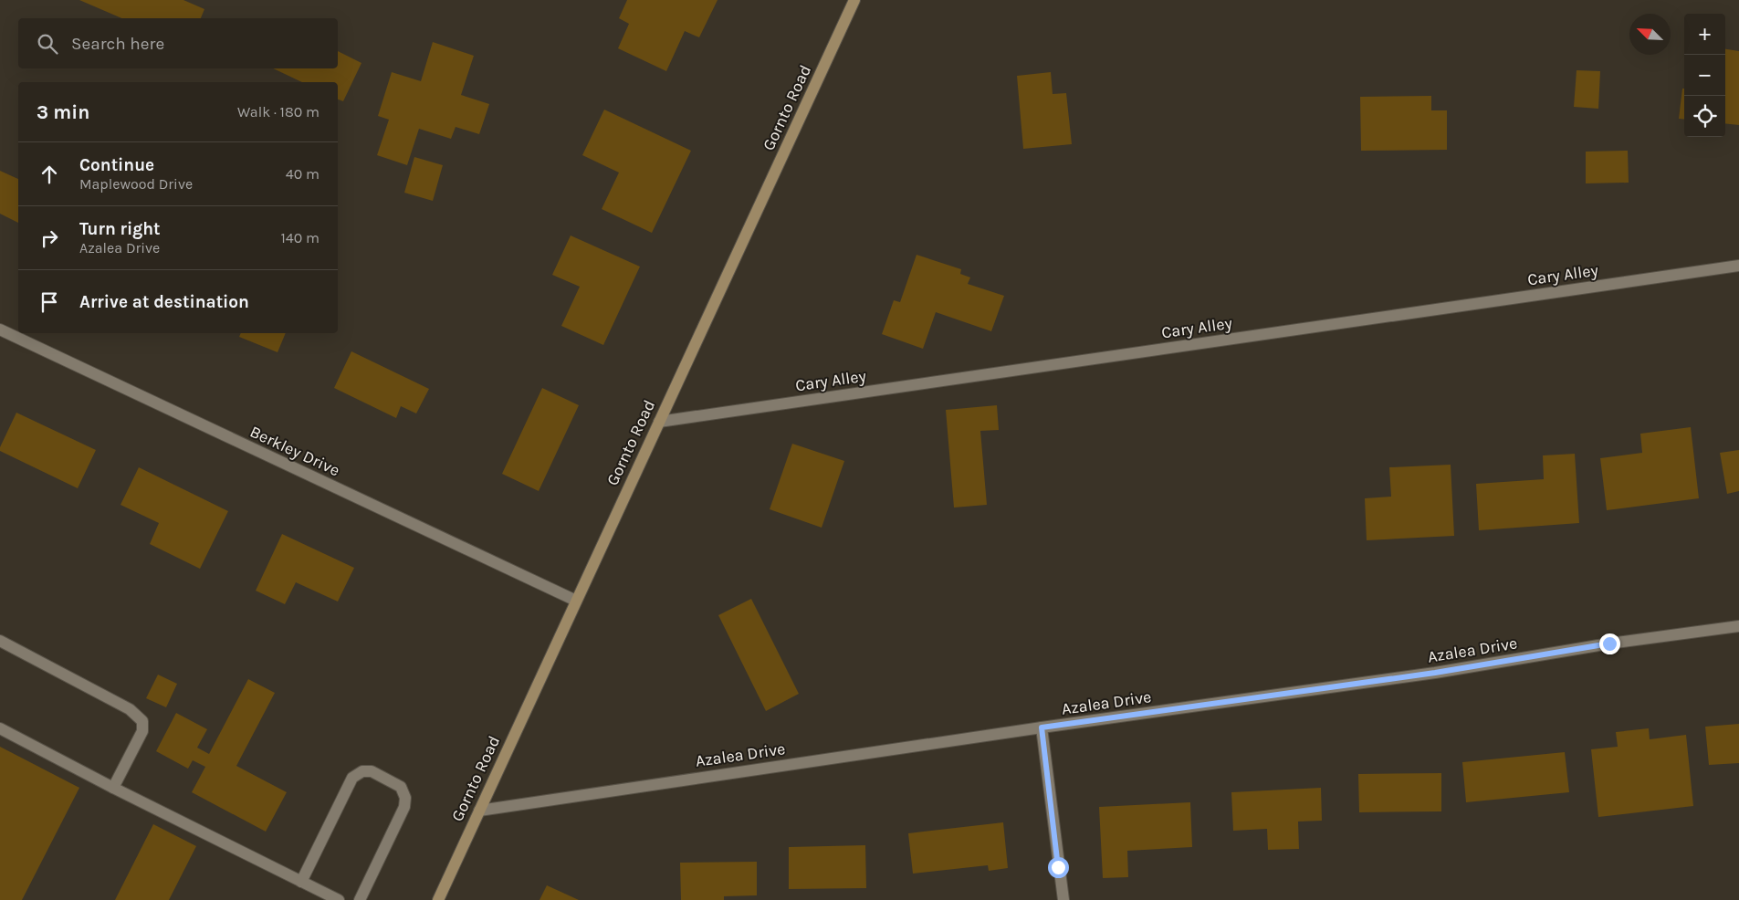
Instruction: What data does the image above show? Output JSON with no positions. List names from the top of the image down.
{
  "streets": {
    "main road": ["Gornto Road"],
    "street": ["Cary Alley", "Berkley Drive", "Azalea Drive"]
  },
  "crossings": [
    ["Gornto Road", "Cary Alley"],
    ["Gornto Road", "Berkley Drive"],
    ["Gornto Road", "Azalea Drive"]
  ],
  "north": "top left",
  "page": {
    "map_buttons": ["+", "−"],
    "search": "Search here",
    "heading": ["3 min", "Walk · 180 m"],
    "list": [
      ["Continue", "Maplewood Drive", "40 m"],
      ["Turn right", "Azalea Drive", "140 m"],
      "Arrive at destination"
    ]
  }
}
